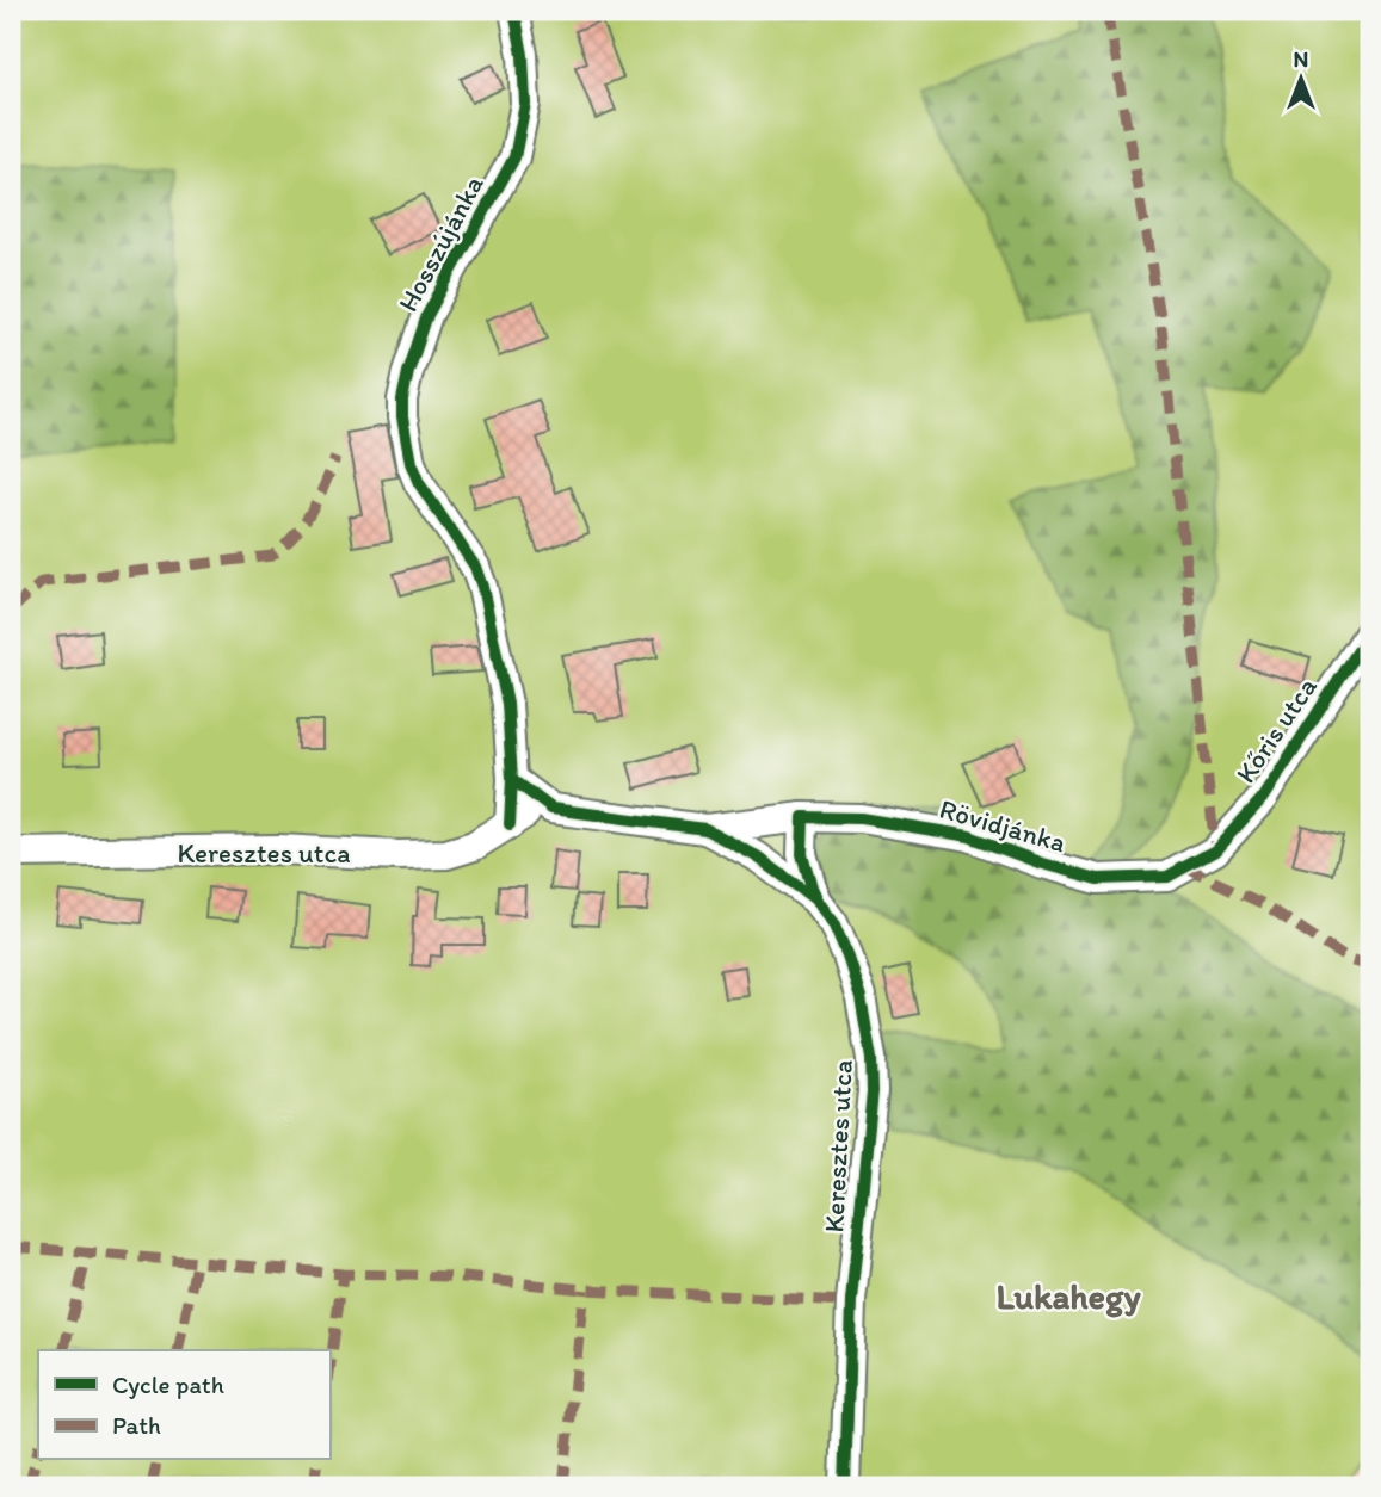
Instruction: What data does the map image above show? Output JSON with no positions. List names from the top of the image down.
{
  "streets": {
    "street": [
      "Hosszújánka",
      "Kőris utca",
      "Rövidjánka",
      "Keresztes utca"
    ]
  },
  "crossings": [
    ["Hosszújánka", "Keresztes utca"],
    ["Kőris utca", "Rövidjánka"],
    ["Rövidjánka", "Keresztes utca"]
  ],
  "districts": ["Lukahegy"],
  "legend": ["Cycle path", "Path"],
  "north": "top"
}
